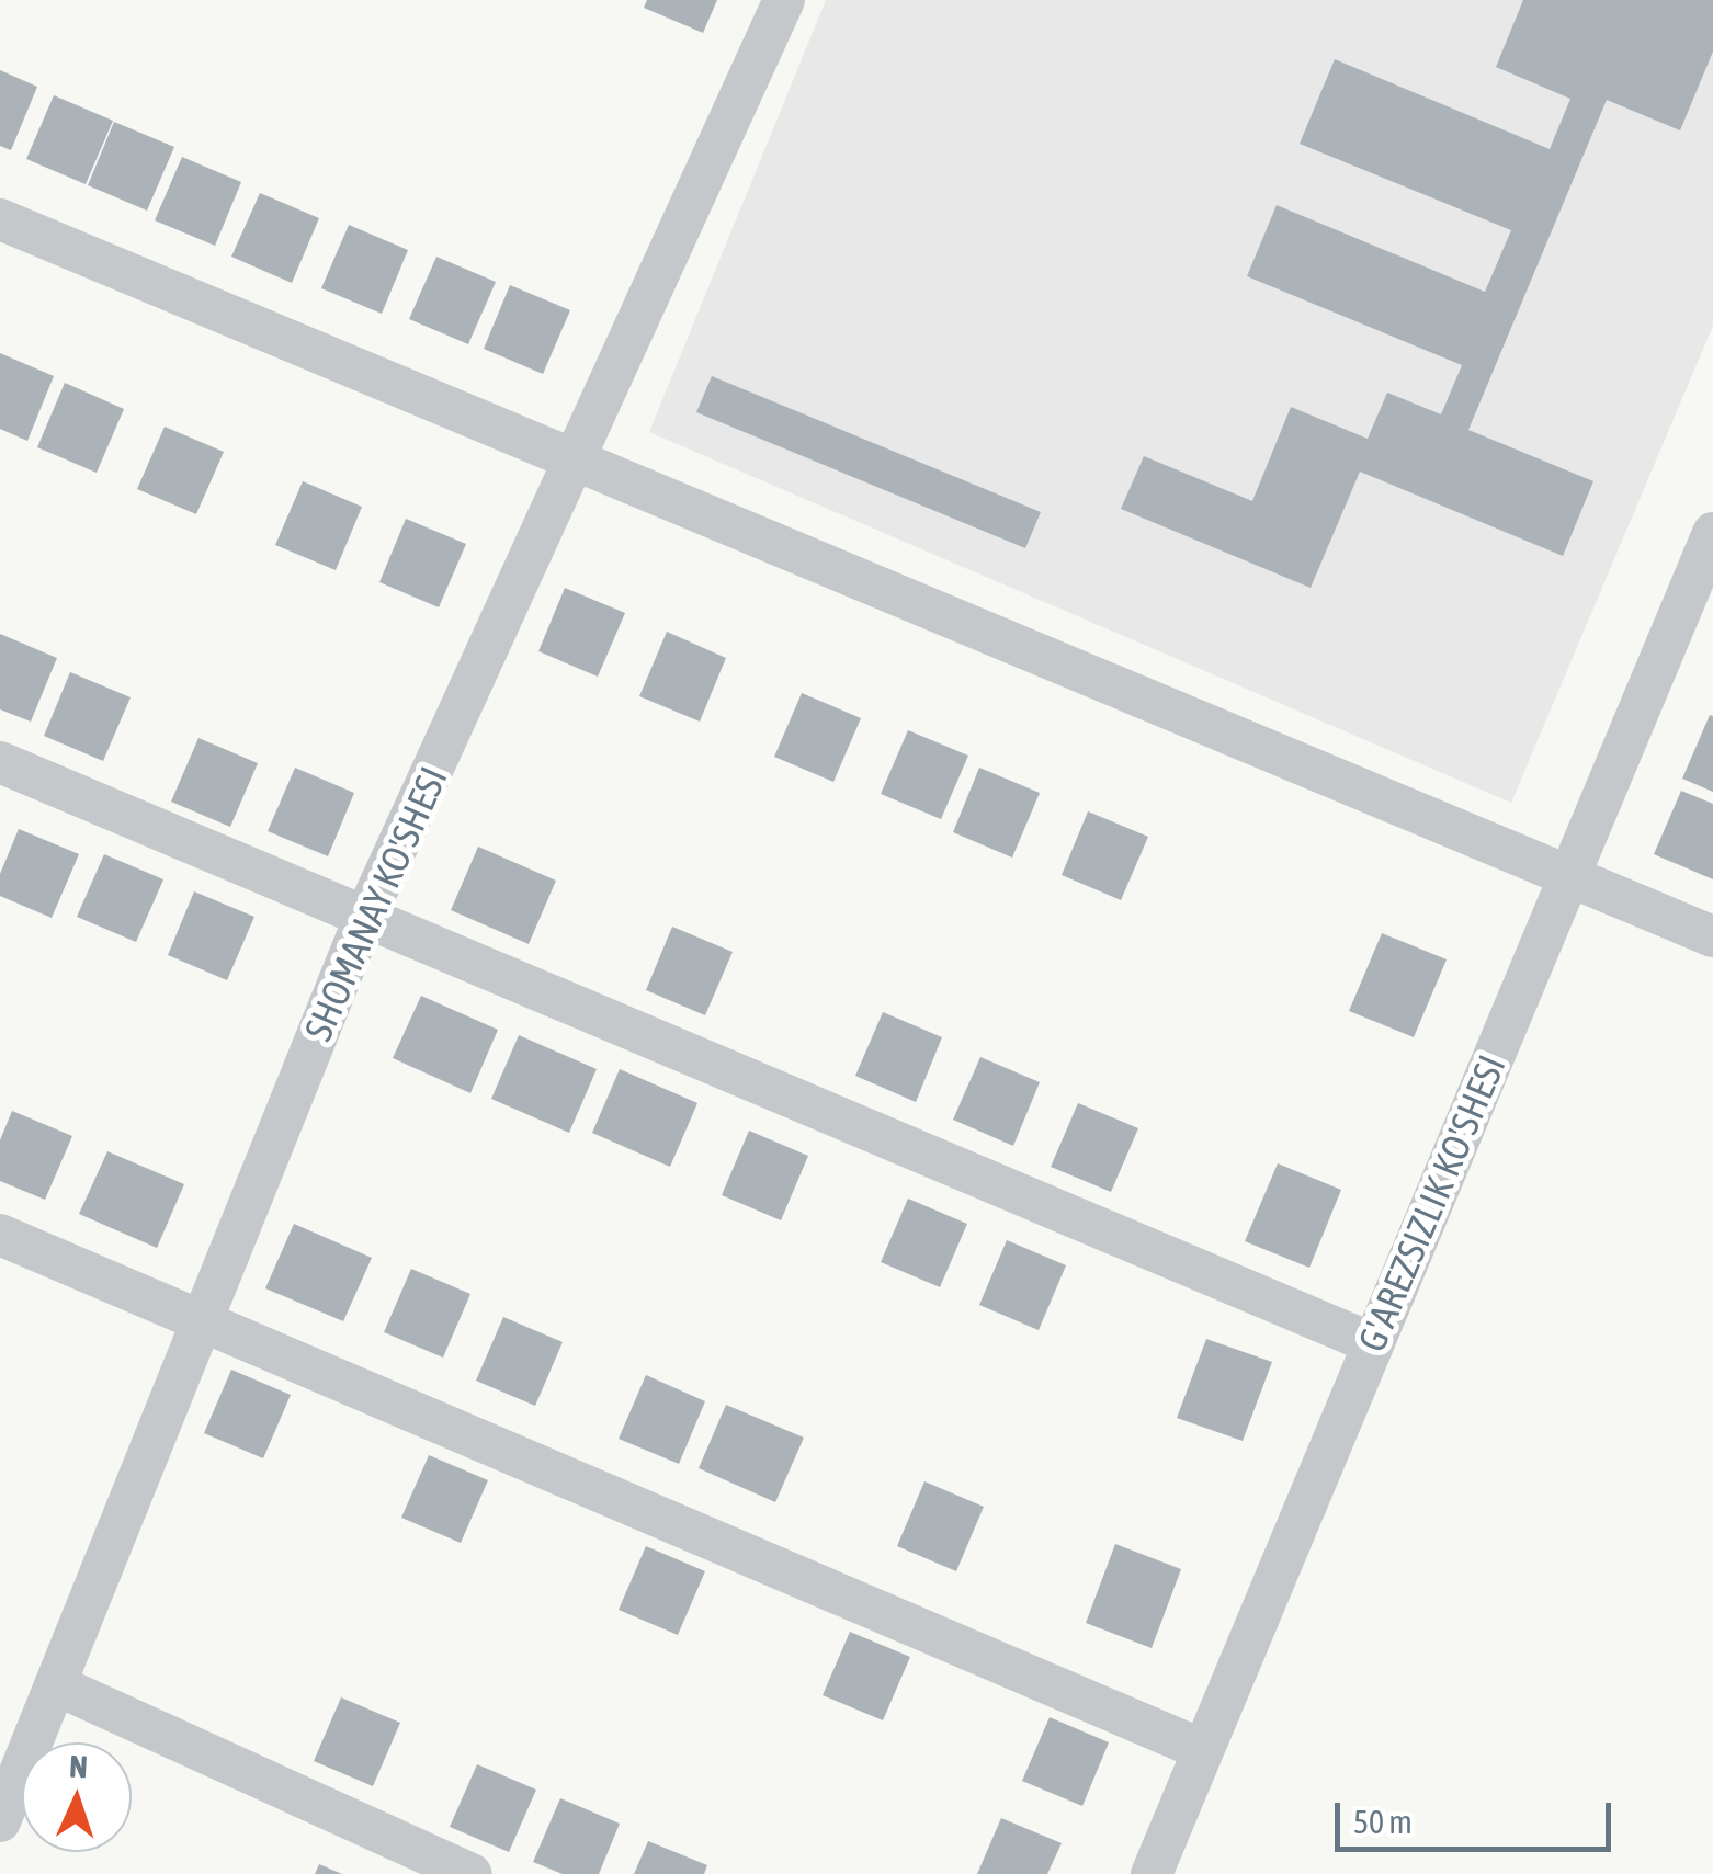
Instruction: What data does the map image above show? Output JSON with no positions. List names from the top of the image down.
{
  "streets": {
    "street": ["SHOMANAY KO'SHESI", "G'AREZSIZLIK KO'SHESI"]
  },
  "scale_bar": "50 m",
  "north": "top"
}
